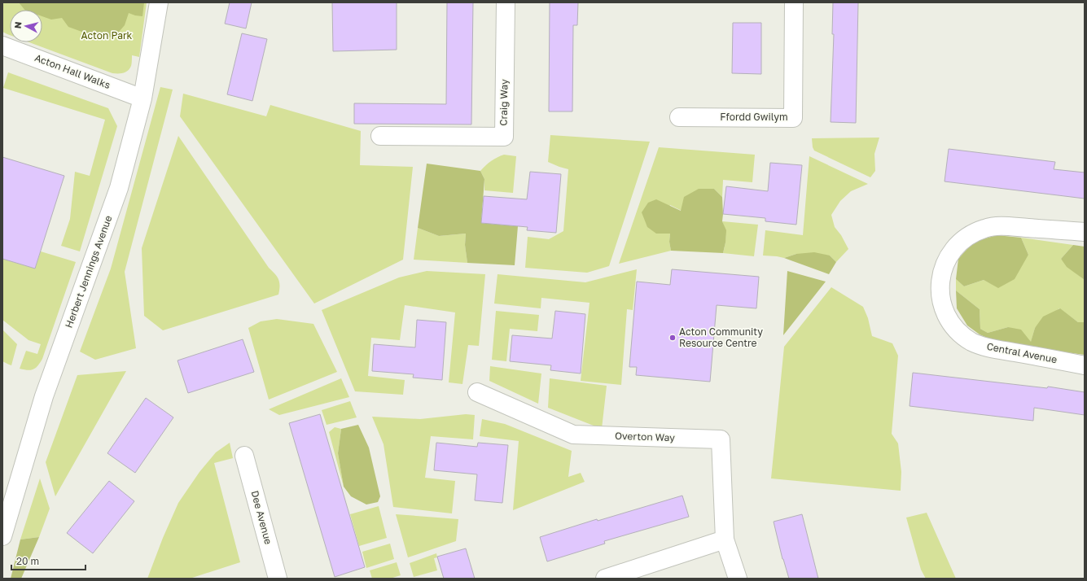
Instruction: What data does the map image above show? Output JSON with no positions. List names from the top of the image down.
{
  "streets": {
    "street": [
      "Acton Hall Walks",
      "Craig Way",
      "Ffordd Gwilym",
      "Herbert Jennings Avenue",
      "Central Avenue",
      "Overton Way",
      "Dee Avenue"
    ]
  },
  "crossings": [
    ["Acton Hall Walks", "Herbert Jennings Avenue"]
  ],
  "parks": ["Acton Park"],
  "places": ["Acton Community Resource Centre"],
  "scale_bar": "20 m",
  "north": "left"
}
